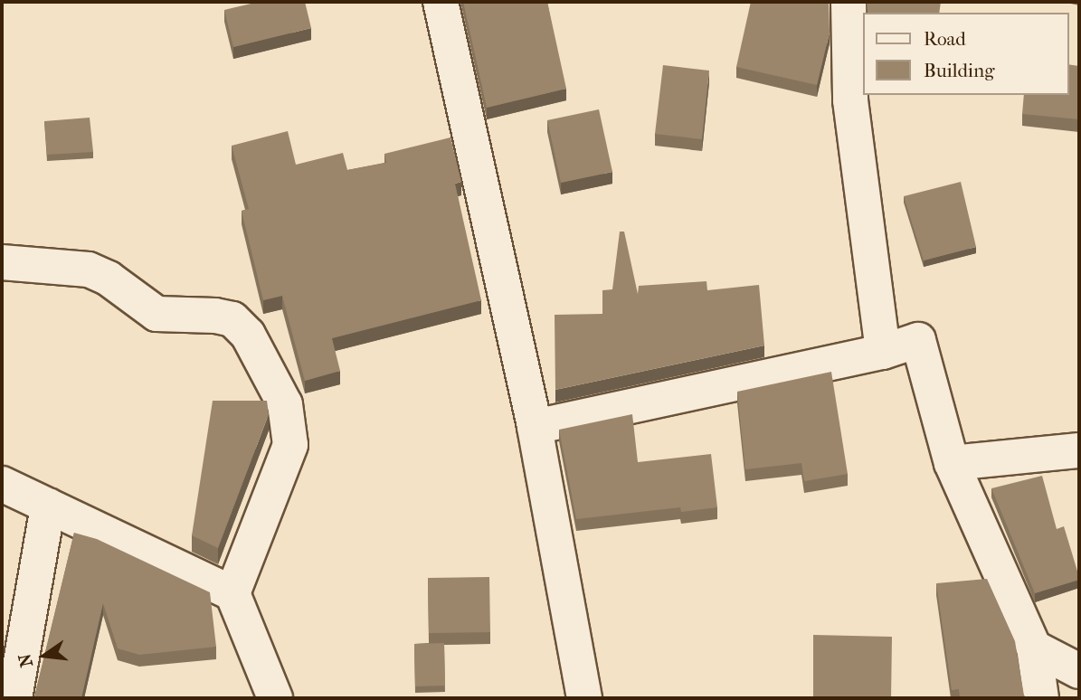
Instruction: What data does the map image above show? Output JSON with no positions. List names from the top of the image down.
{
  "legend": ["Road", "Building"],
  "north": "left"
}
